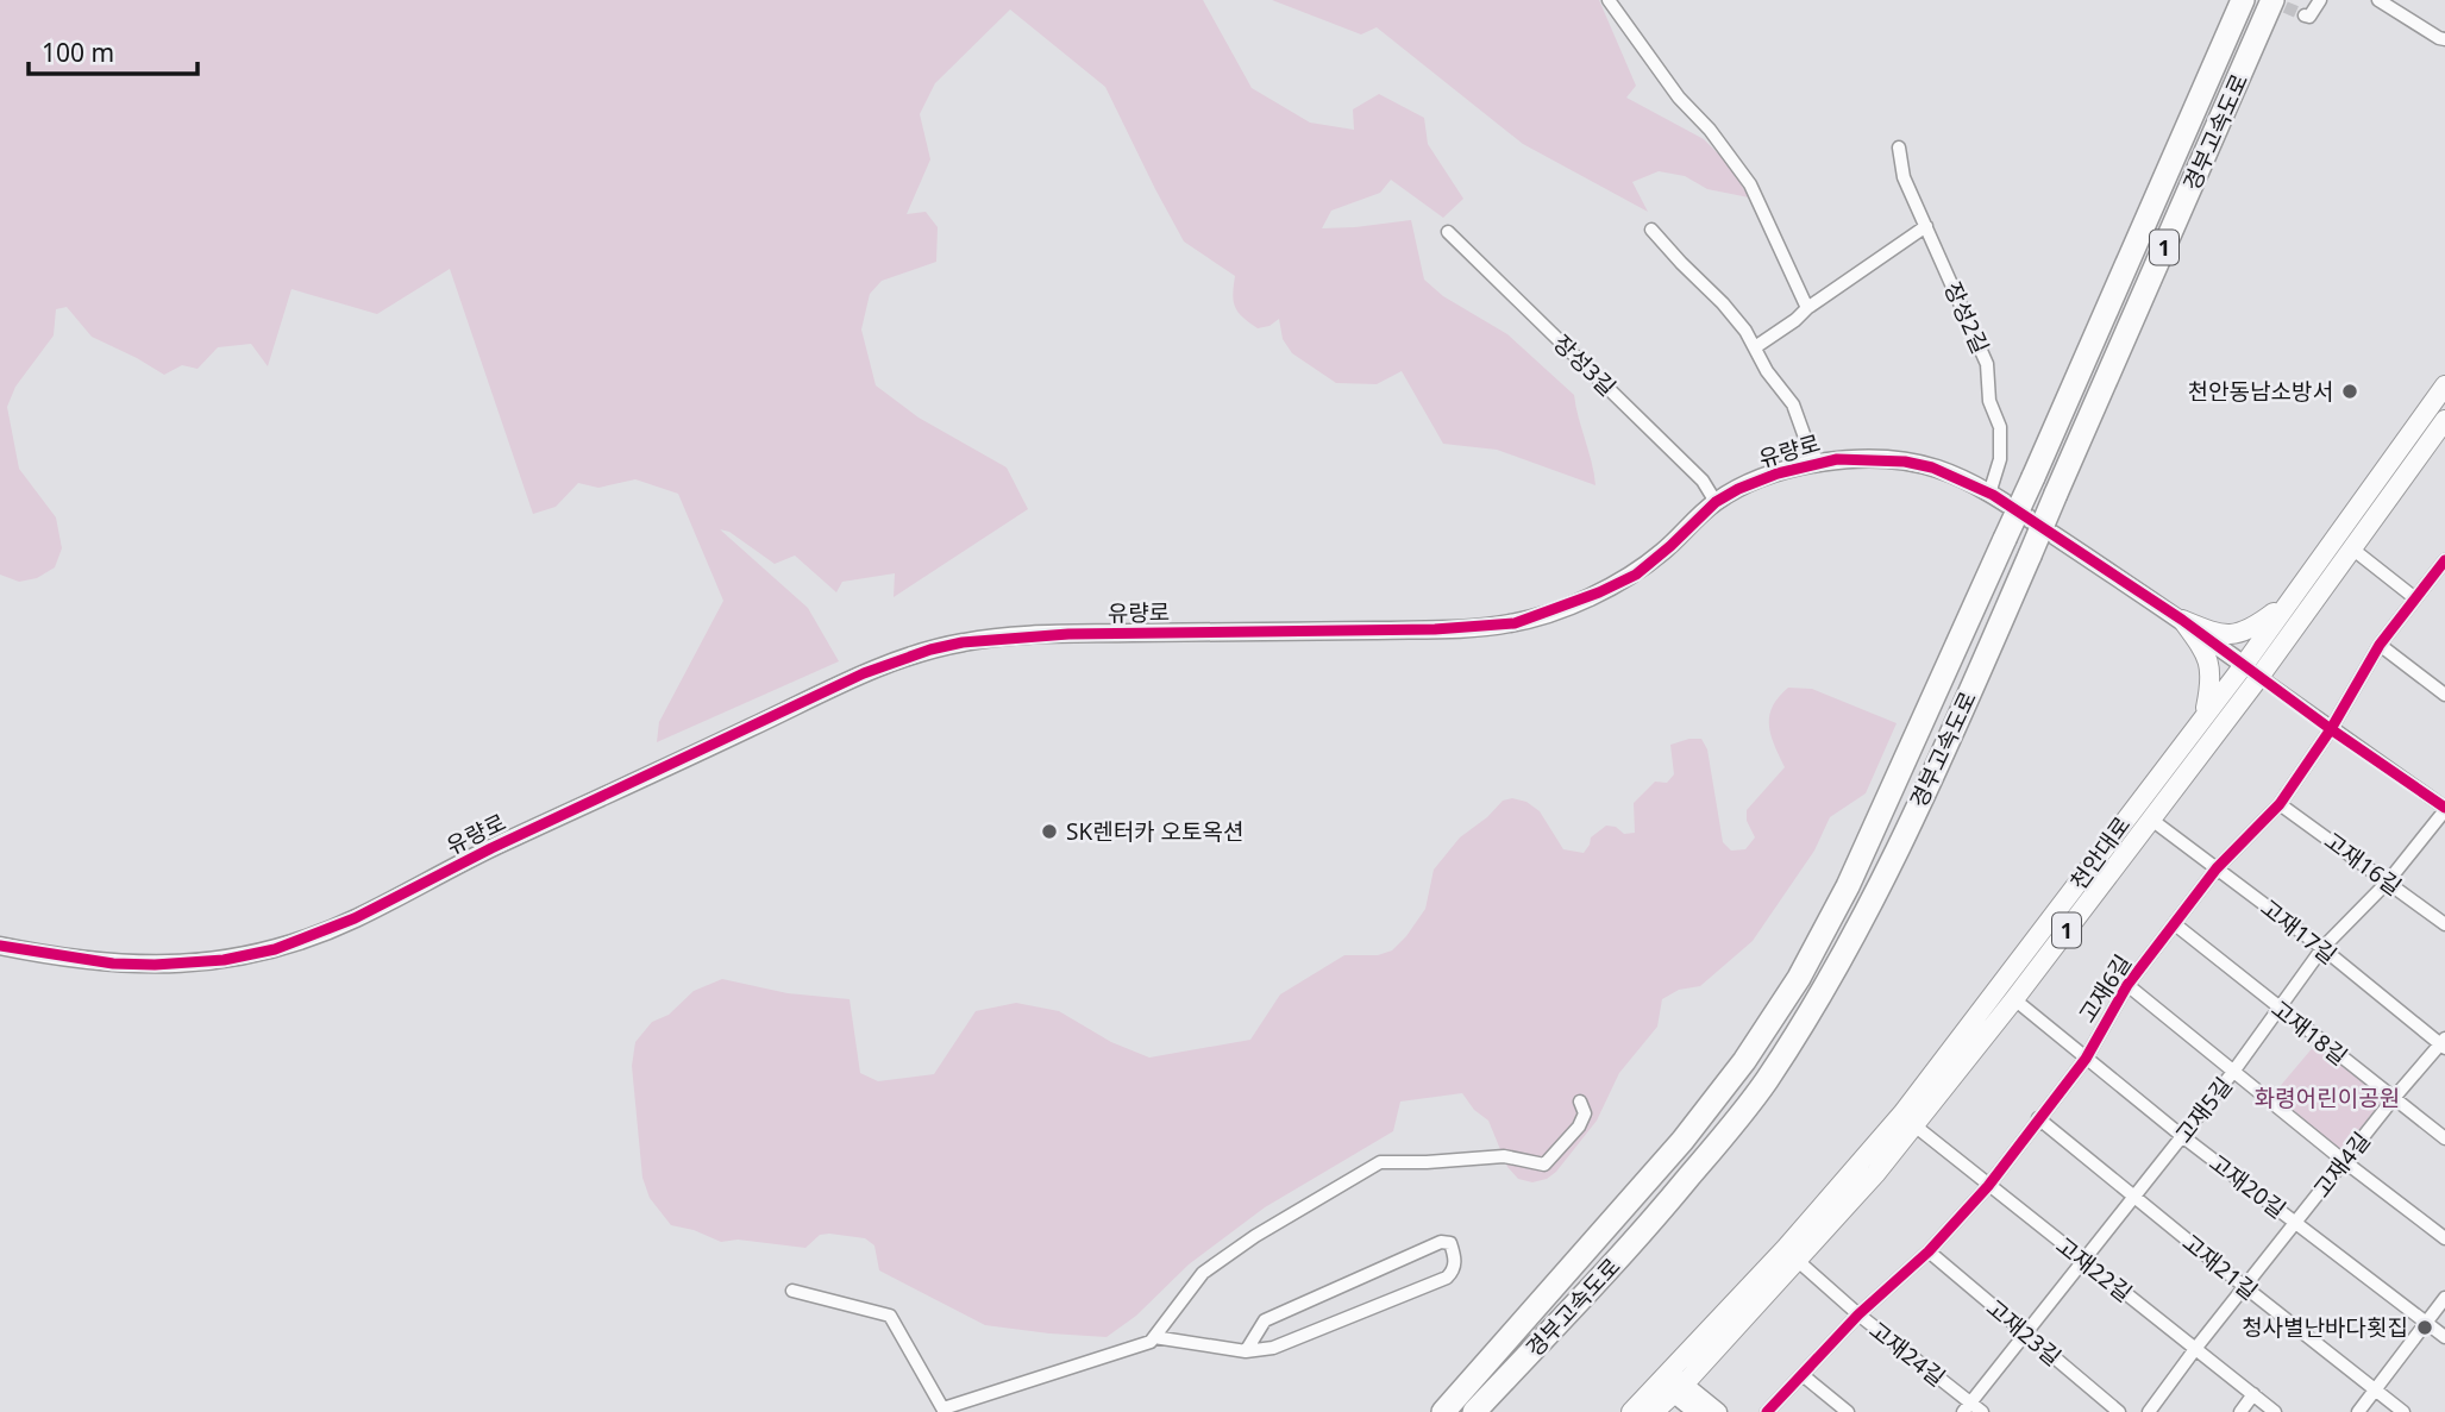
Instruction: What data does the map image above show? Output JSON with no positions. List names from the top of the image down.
{
  "streets": {
    "highway": ["경부고속도로", "1"],
    "main road": ["천안대로"],
    "street": [
      "장성2길",
      "장성3길",
      "유량로",
      "고재16길",
      "고재17길",
      "고재6길",
      "고재18길",
      "고재5길",
      "고재4길",
      "고재20길",
      "고재21길",
      "고재22길",
      "고재23길",
      "고재24길"
    ]
  },
  "crossings": [
    ["장성2길", "유량로"],
    ["장성3길", "유량로"],
    ["유량로", "천안대로"],
    ["천안대로", "고재17길"],
    ["천안대로", "고재20길"],
    ["천안대로", "고재22길"],
    ["천안대로", "고재24길"],
    ["고재16길", "고재6길"],
    ["고재16길", "고재5길"],
    ["고재17길", "고재6길"],
    ["고재17길", "고재5길"],
    ["고재17길", "고재4길"],
    ["고재6길", "고재18길"],
    ["고재6길", "고재20길"],
    ["고재6길", "고재21길"],
    ["고재6길", "고재22길"],
    ["고재6길", "고재23길"],
    ["고재6길", "고재24길"],
    ["고재18길", "고재5길"],
    ["고재18길", "고재4길"],
    ["고재5길", "고재20길"],
    ["고재5길", "고재21길"],
    ["고재5길", "고재22길"],
    ["고재5길", "고재23길"],
    ["고재5길", "고재24길"],
    ["고재4길", "고재20길"],
    ["고재4길", "고재21길"],
    ["고재4길", "고재22길"]
  ],
  "parks": ["화령어린이공원"],
  "places": ["천안동남소방서", "SK렌터카 오토옥션", "청사별난바다횟집"],
  "scale_bar": "100 m"
}
